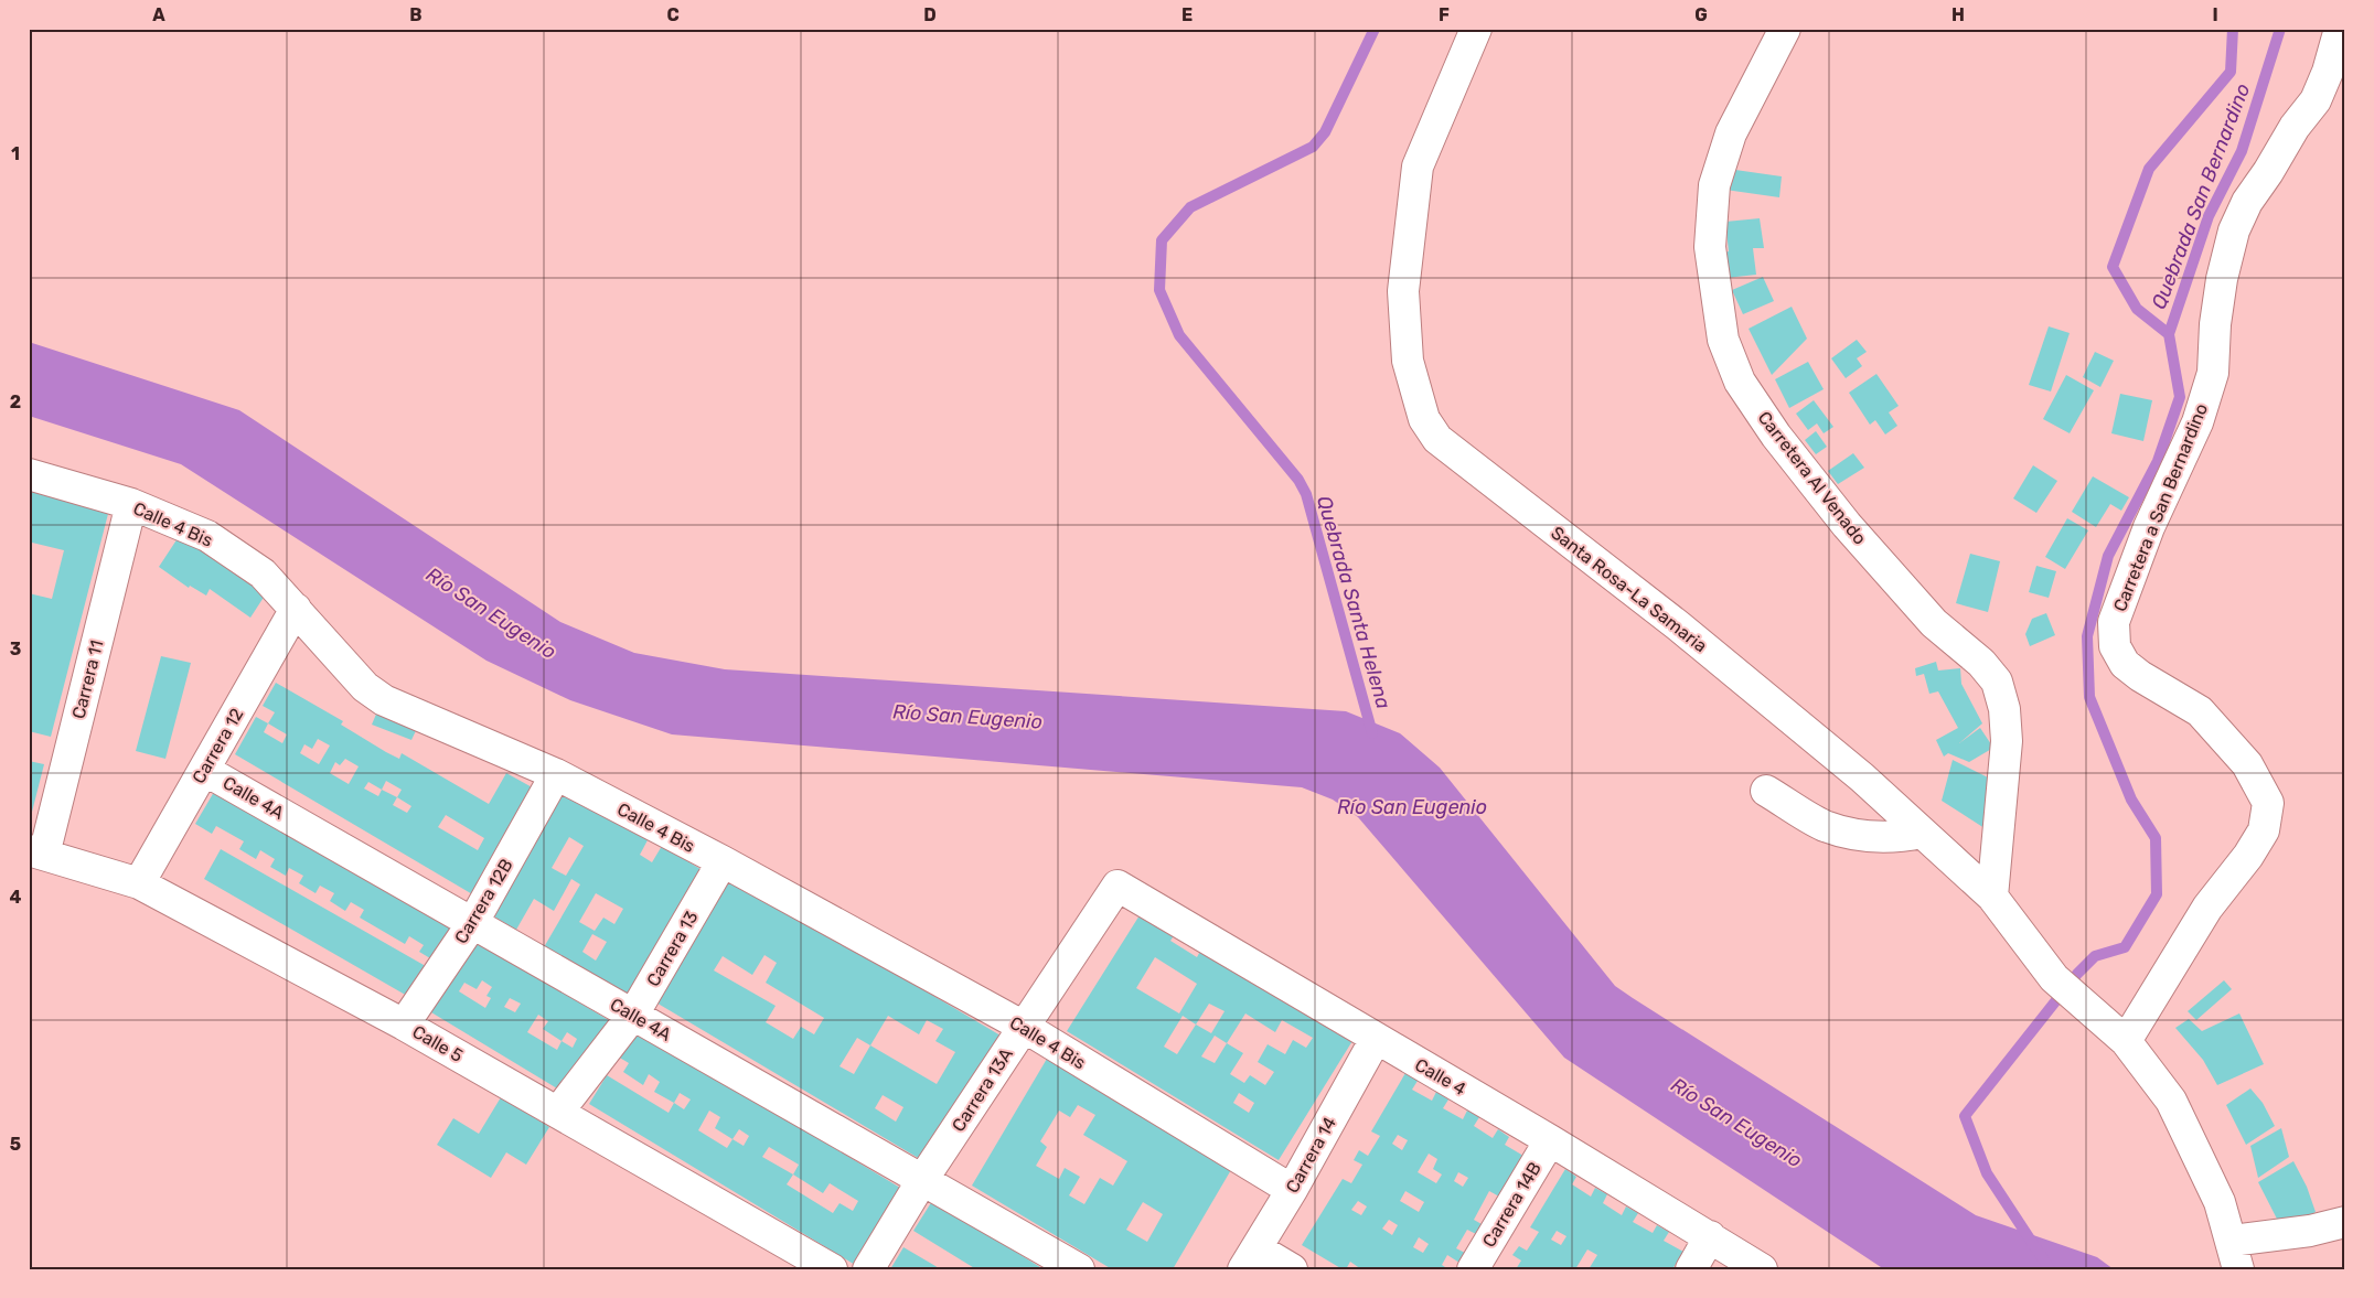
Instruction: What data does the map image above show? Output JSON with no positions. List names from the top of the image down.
{
  "streets": {
    "street": [
      "Carretera Al Venado",
      "Carretera a San Bernardino",
      "Calle 4 Bis",
      "Santa Rosa-La Samaria",
      "Carrera 11",
      "Carrera 12",
      "Calle 4A",
      "Carrera 12B",
      "Carrera 13",
      "Calle 5",
      "Calle 4",
      "Carrera 13A",
      "Carrera 14",
      "Carrera 14B"
    ]
  },
  "crossings": [
    ["Carretera Al Venado", "Santa Rosa-La Samaria"],
    ["Carretera a San Bernardino", "Santa Rosa-La Samaria"],
    ["Calle 4 Bis", "Carrera 11"],
    ["Calle 4 Bis", "Carrera 12"],
    ["Calle 4 Bis", "Carrera 12B"],
    ["Calle 4 Bis", "Carrera 13"],
    ["Calle 4 Bis", "Carrera 13A"],
    ["Calle 4 Bis", "Carrera 14"],
    ["Carrera 11", "Calle 5"],
    ["Carrera 12", "Calle 4A"],
    ["Carrera 12", "Calle 5"],
    ["Calle 4A", "Carrera 12B"],
    ["Calle 4A", "Carrera 13"],
    ["Calle 4A", "Carrera 13A"],
    ["Carrera 12B", "Calle 5"],
    ["Carrera 13", "Calle 5"],
    ["Calle 4", "Carrera 13A"],
    ["Calle 4", "Carrera 14"],
    ["Calle 4", "Carrera 14B"]
  ],
  "water": ["Quebrada San Bernardino", "Quebrada Santa Helena", "Río San Eugenio"],
  "grid": {
    "columns": [
      "A",
      "B",
      "C",
      "D",
      "E",
      "F",
      "G",
      "H",
      "I"
    ],
    "rows": [
      "1",
      "2",
      "3",
      "4",
      "5"
    ]
  }
}
